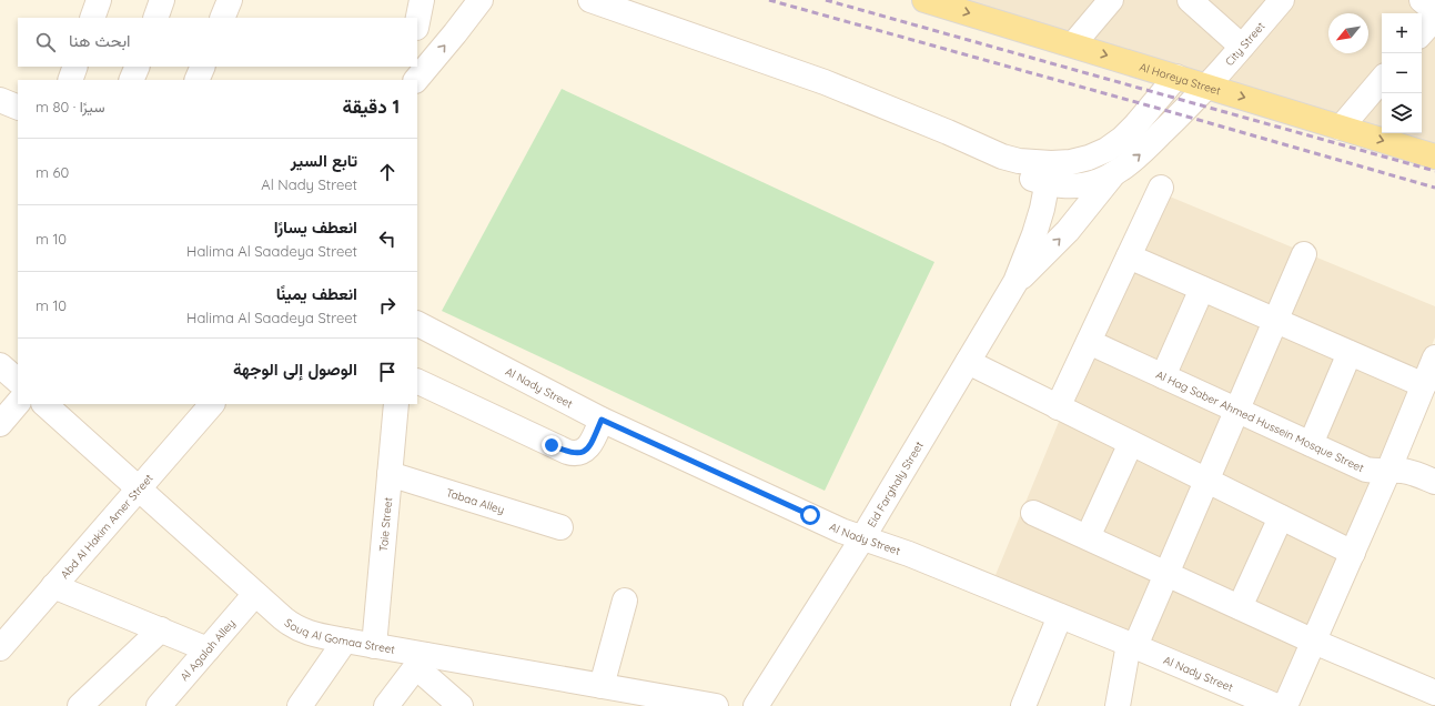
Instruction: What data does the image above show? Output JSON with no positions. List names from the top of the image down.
{
  "streets": {
    "main road": ["Al Horeya Street"],
    "street": [
      "City Street",
      "Al Nady Street",
      "Al Hag Saber Ahmed Hussein Mosque Street",
      "Eid Farghaly Street",
      "Tabaa Alley",
      "Taie Street",
      "Abd Al Hakim Amer Street",
      "Souq Al Gomaa Street",
      "Al Agalah Alley"
    ]
  },
  "crossings": [
    ["City Street", "Al Horeya Street"],
    ["City Street", "Eid Farghaly Street"],
    ["Al Nady Street", "Eid Farghaly Street"],
    ["Tabaa Alley", "Taie Street"],
    ["Taie Street", "Souq Al Gomaa Street"],
    ["Abd Al Hakim Amer Street", "Souq Al Gomaa Street"],
    ["Souq Al Gomaa Street", "Al Agalah Alley"]
  ],
  "one_way": ["Al Horeya Street"],
  "north": "bottom left",
  "page": {
    "map_buttons": ["+", "−"],
    "search": "ابحث هنا",
    "heading": ["1 دقيقة", "سيرًا · 80 m"],
    "list": [
      ["تابع السير", "Al Nady Street", "60 m"],
      ["انعطف يسارًا", "Halima Al Saadeya Street", "10 m"],
      ["انعطف يمينًا", "Halima Al Saadeya Street", "10 m"],
      "الوصول إلى الوجهة"
    ]
  }
}
